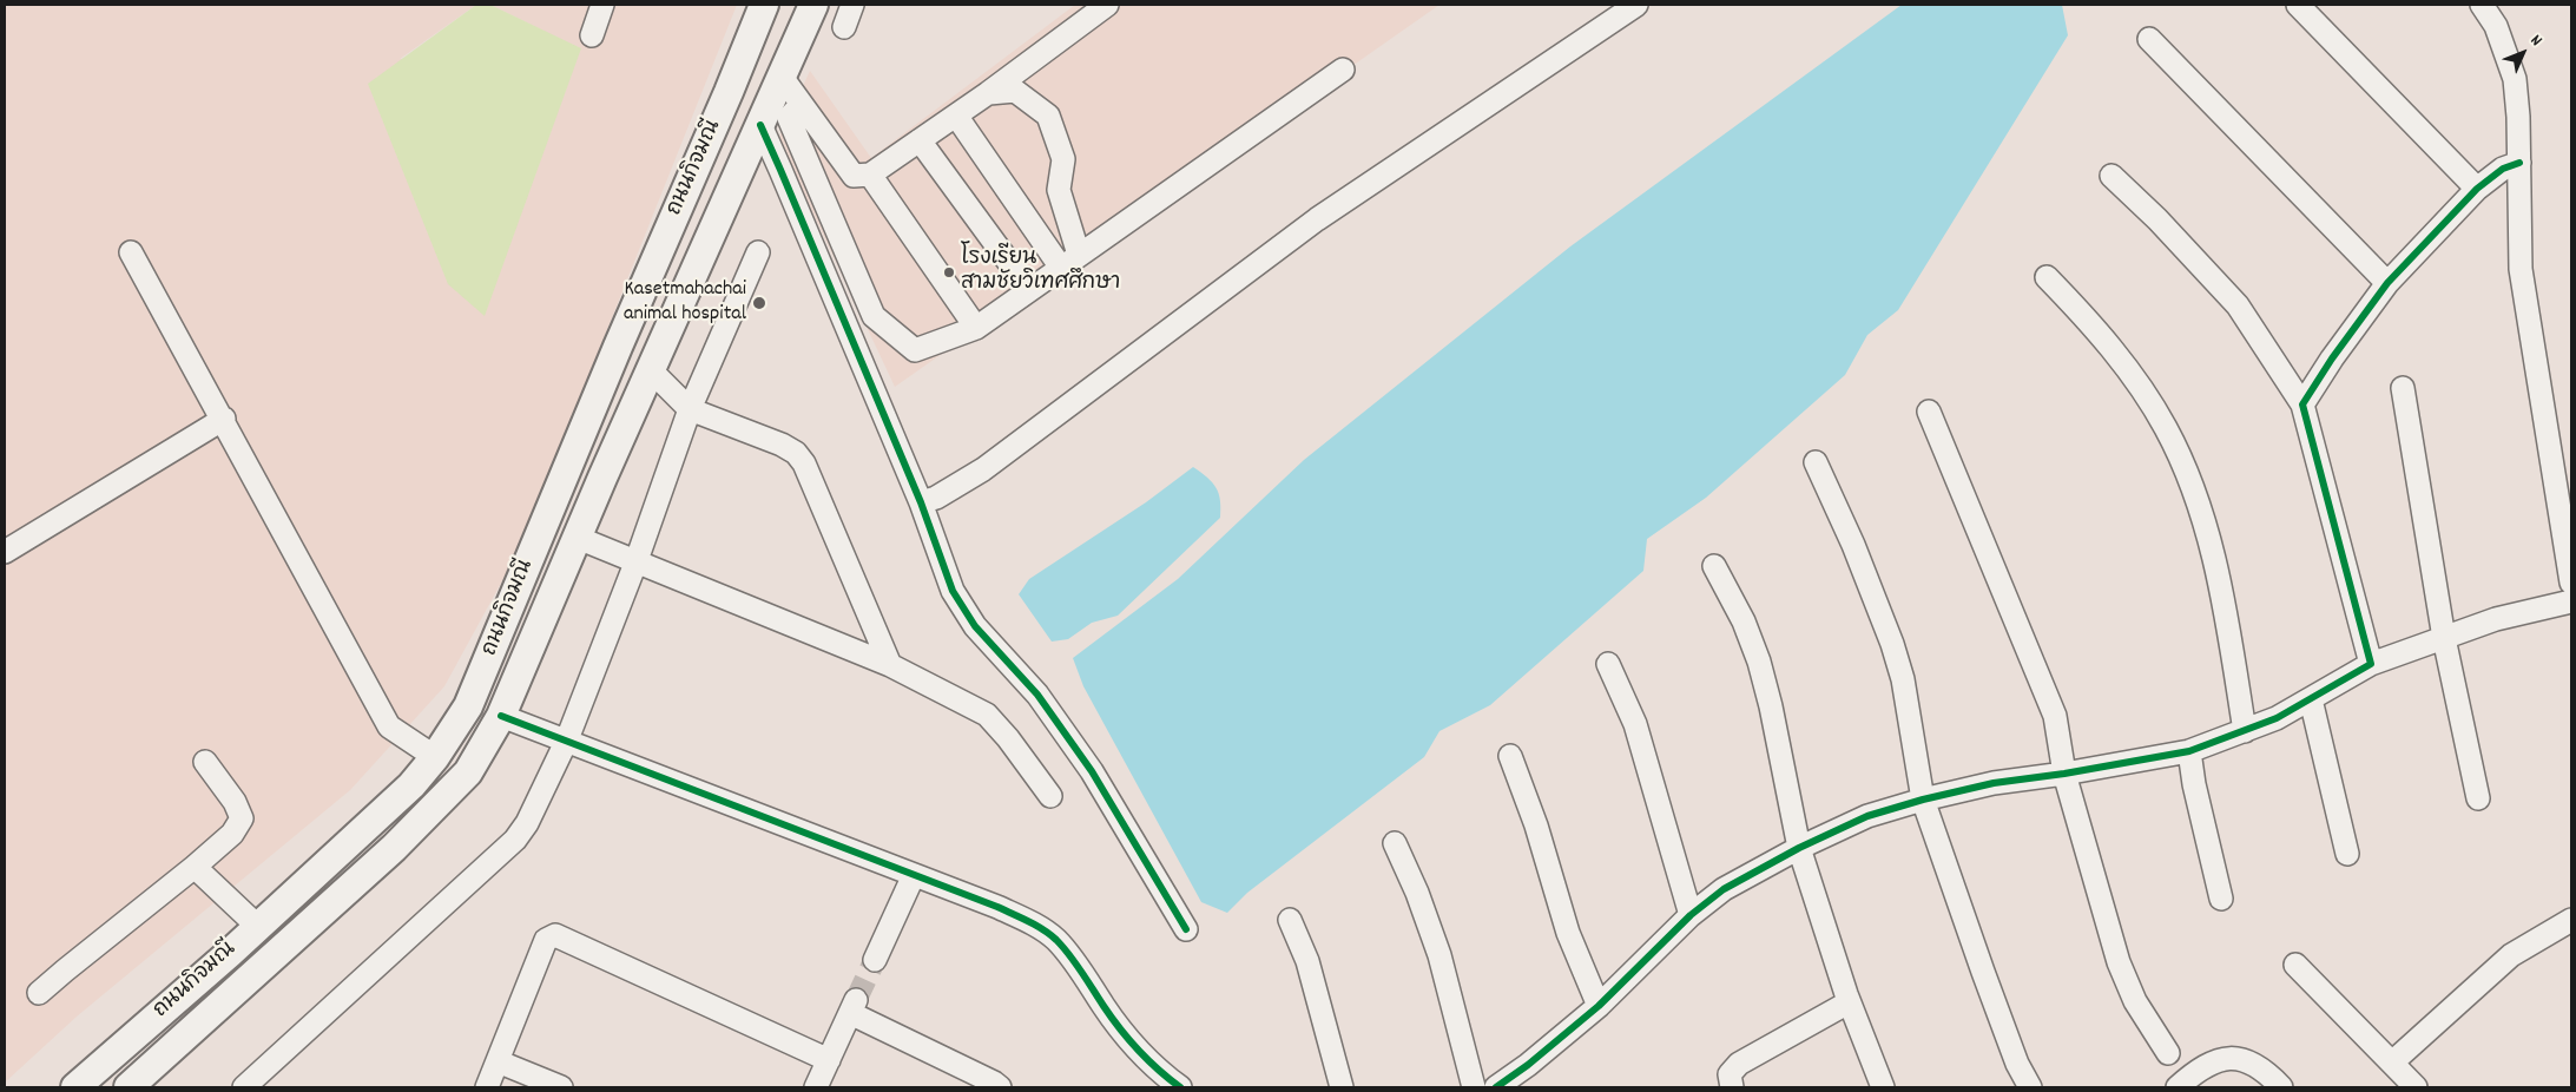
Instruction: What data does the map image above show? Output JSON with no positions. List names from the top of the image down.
{
  "streets": {
    "main road": ["ถนนกิจมณี"]
  },
  "places": ["โรงเรียน สามชัยวิเทศศึกษา", "Kasetmahachai animal hospital"],
  "north": "top right"
}
